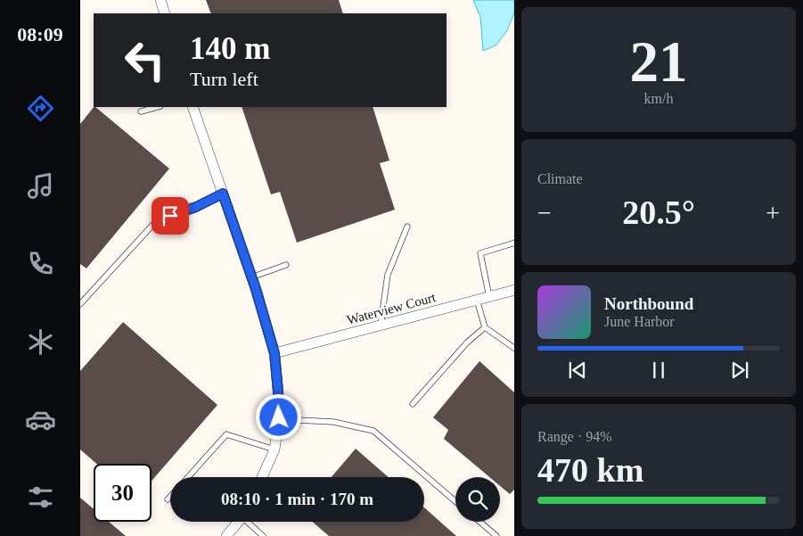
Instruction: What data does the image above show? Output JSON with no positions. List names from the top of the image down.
{
  "streets": {
    "street": ["Waterview Court"]
  },
  "page": {
    "tabs": "08:09",
    "tile": [
      ["21", "km/h"],
      "Climate",
      ["Range · 94%", "470 km"]
    ],
    "turn": ["140 m", "Turn left"],
    "heat": ["−", "20.5°", "+"],
    "song": ["Northbound", "June Harbor"],
    "limit": "30",
    "trip": "08:10 · 1 min · 170 m"
  }
}
